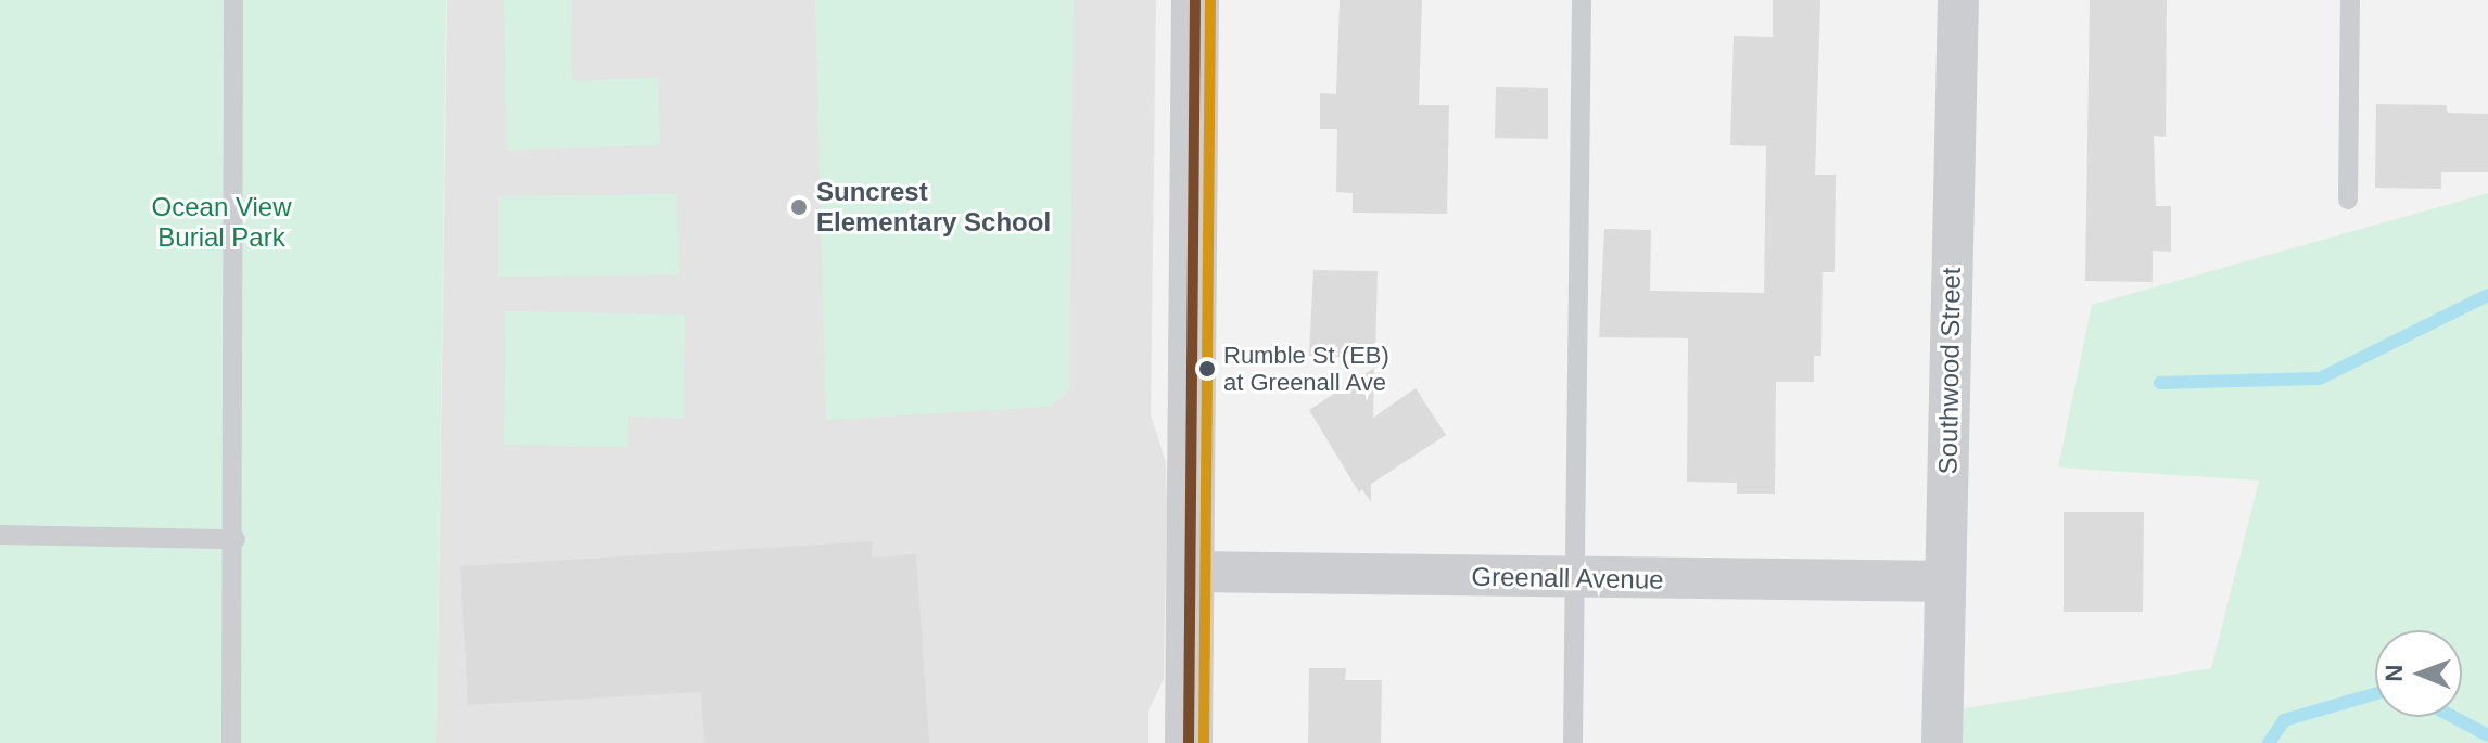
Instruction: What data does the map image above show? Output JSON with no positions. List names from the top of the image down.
{
  "streets": {
    "street": ["Southwood Street", "Greenall Avenue"]
  },
  "crossings": [
    ["Southwood Street", "Greenall Avenue"]
  ],
  "parks": ["Ocean View Burial Park"],
  "places": ["Suncrest Elementary School", "Rumble St (EB) at Greenall Ave"],
  "north": "left"
}
